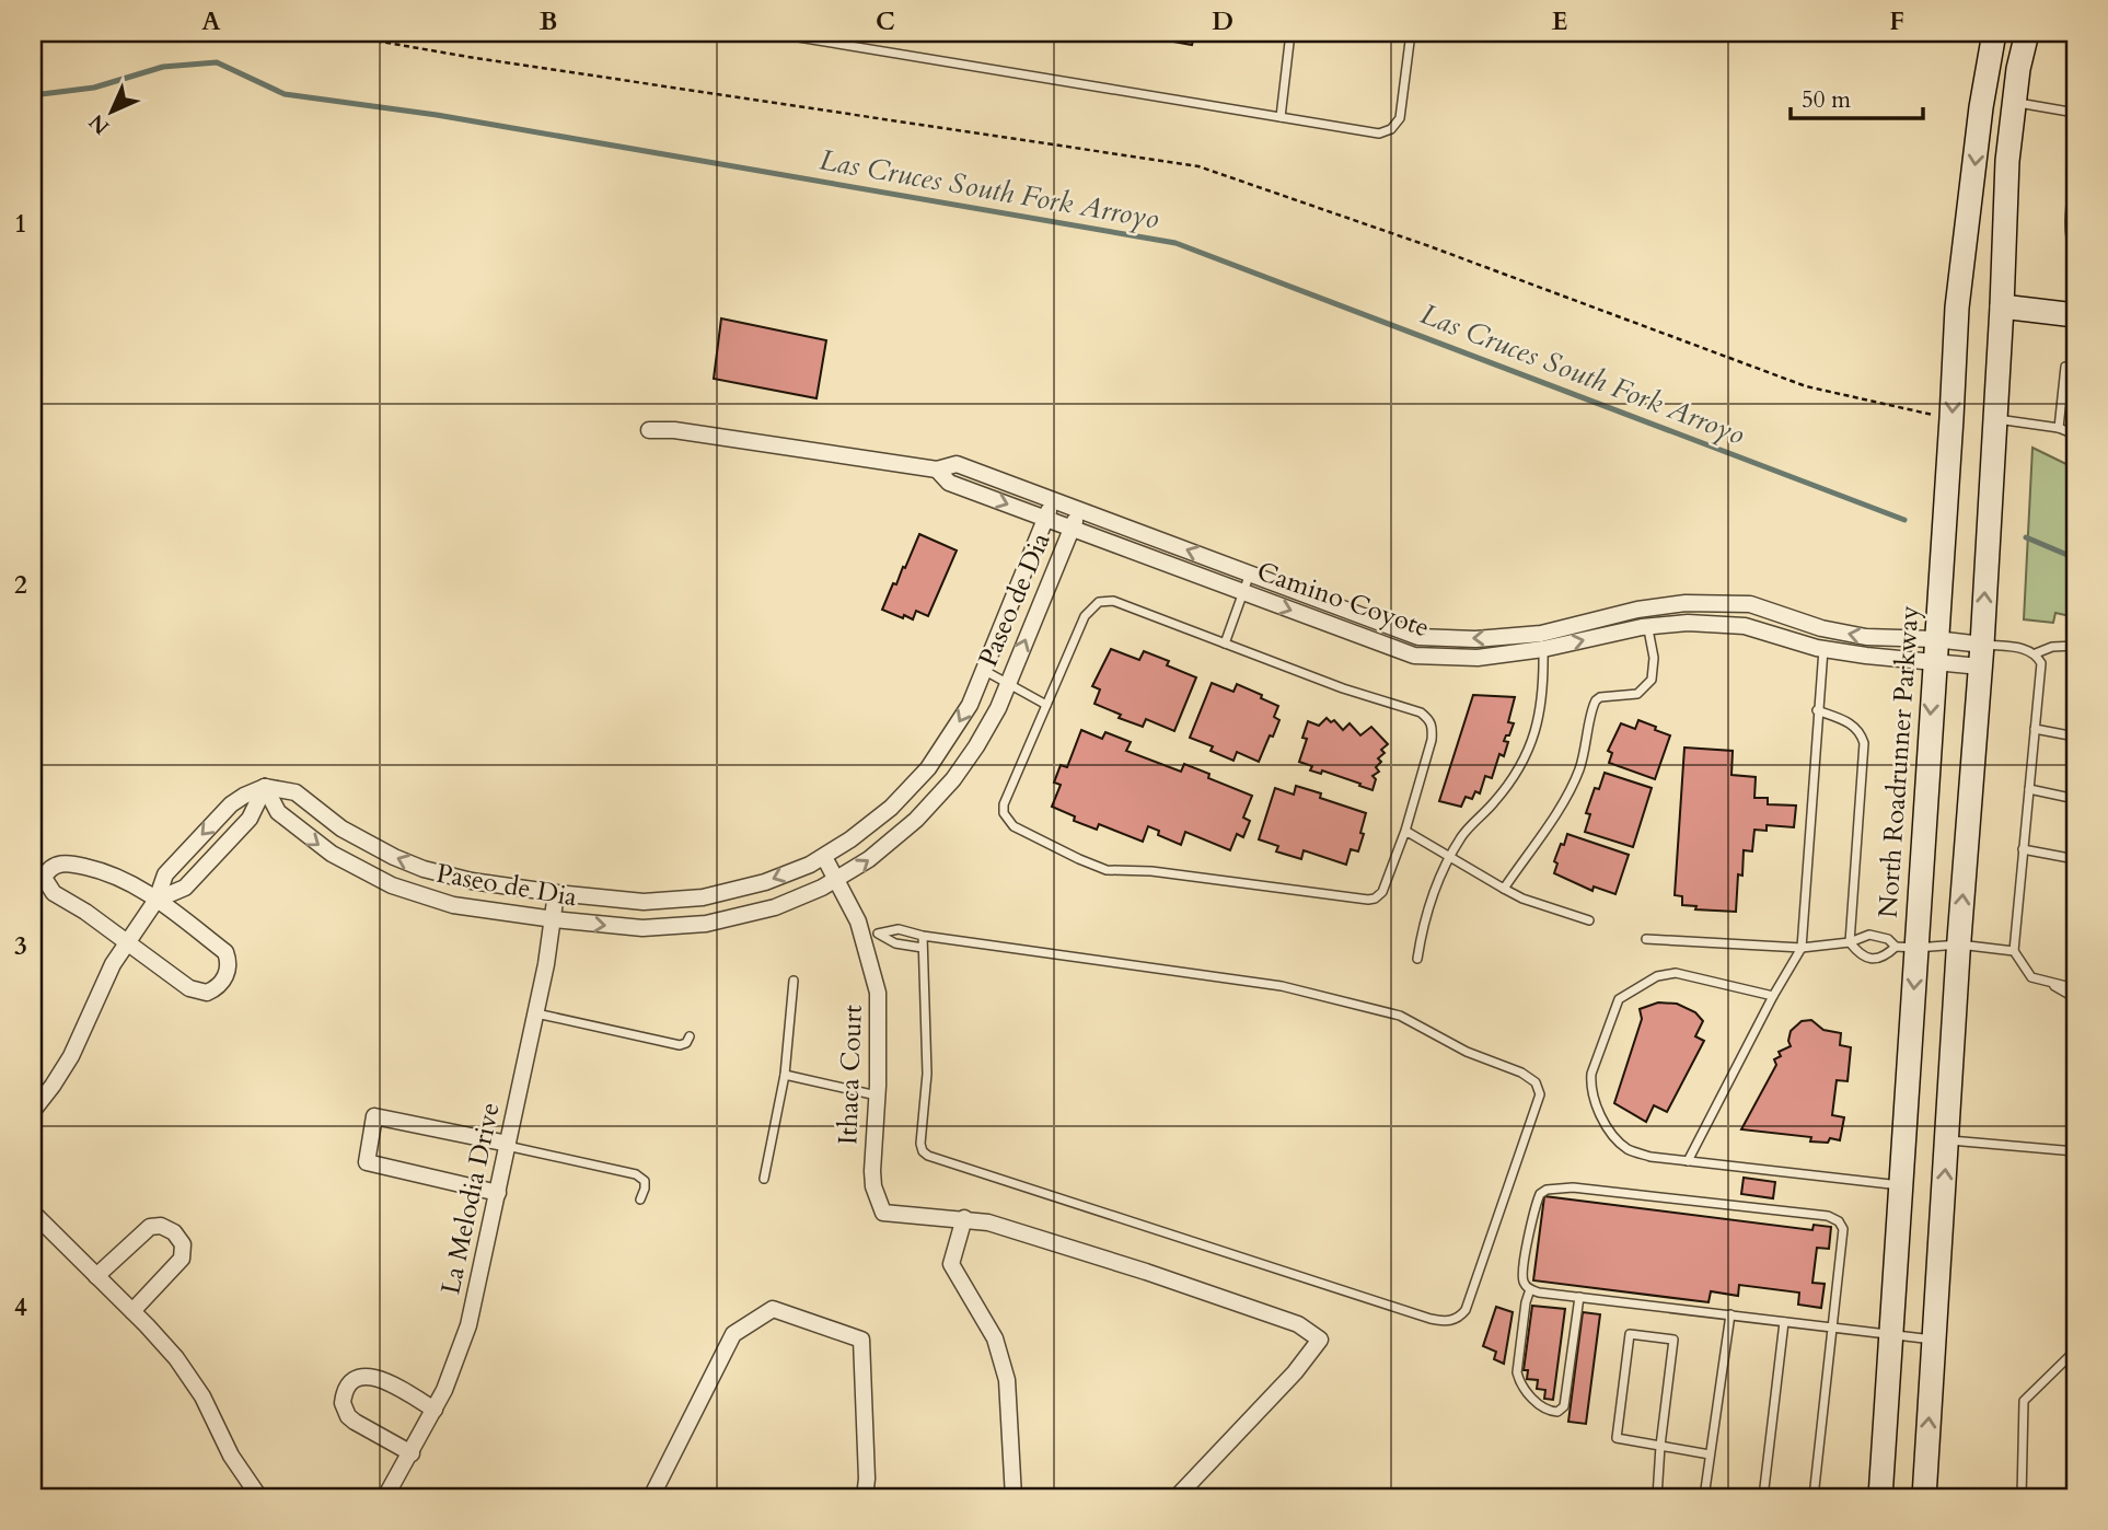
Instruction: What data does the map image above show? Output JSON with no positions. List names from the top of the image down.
{
  "streets": {
    "main road": ["North Roadrunner Parkway"],
    "street": [
      "Paseo de Dia",
      "Camino Coyote",
      "Ithaca Court",
      "La Melodia Drive"
    ]
  },
  "crossings": [
    ["Paseo de Dia", "Camino Coyote"],
    ["Paseo de Dia", "Ithaca Court"],
    ["Paseo de Dia", "La Melodia Drive"],
    ["Camino Coyote", "North Roadrunner Parkway"]
  ],
  "water": ["Las Cruces South Fork Arroyo"],
  "scale_bar": "50 m",
  "north": "bottom left",
  "grid": {
    "columns": [
      "A",
      "B",
      "C",
      "D",
      "E",
      "F"
    ],
    "rows": [
      "1",
      "2",
      "3",
      "4"
    ]
  }
}
